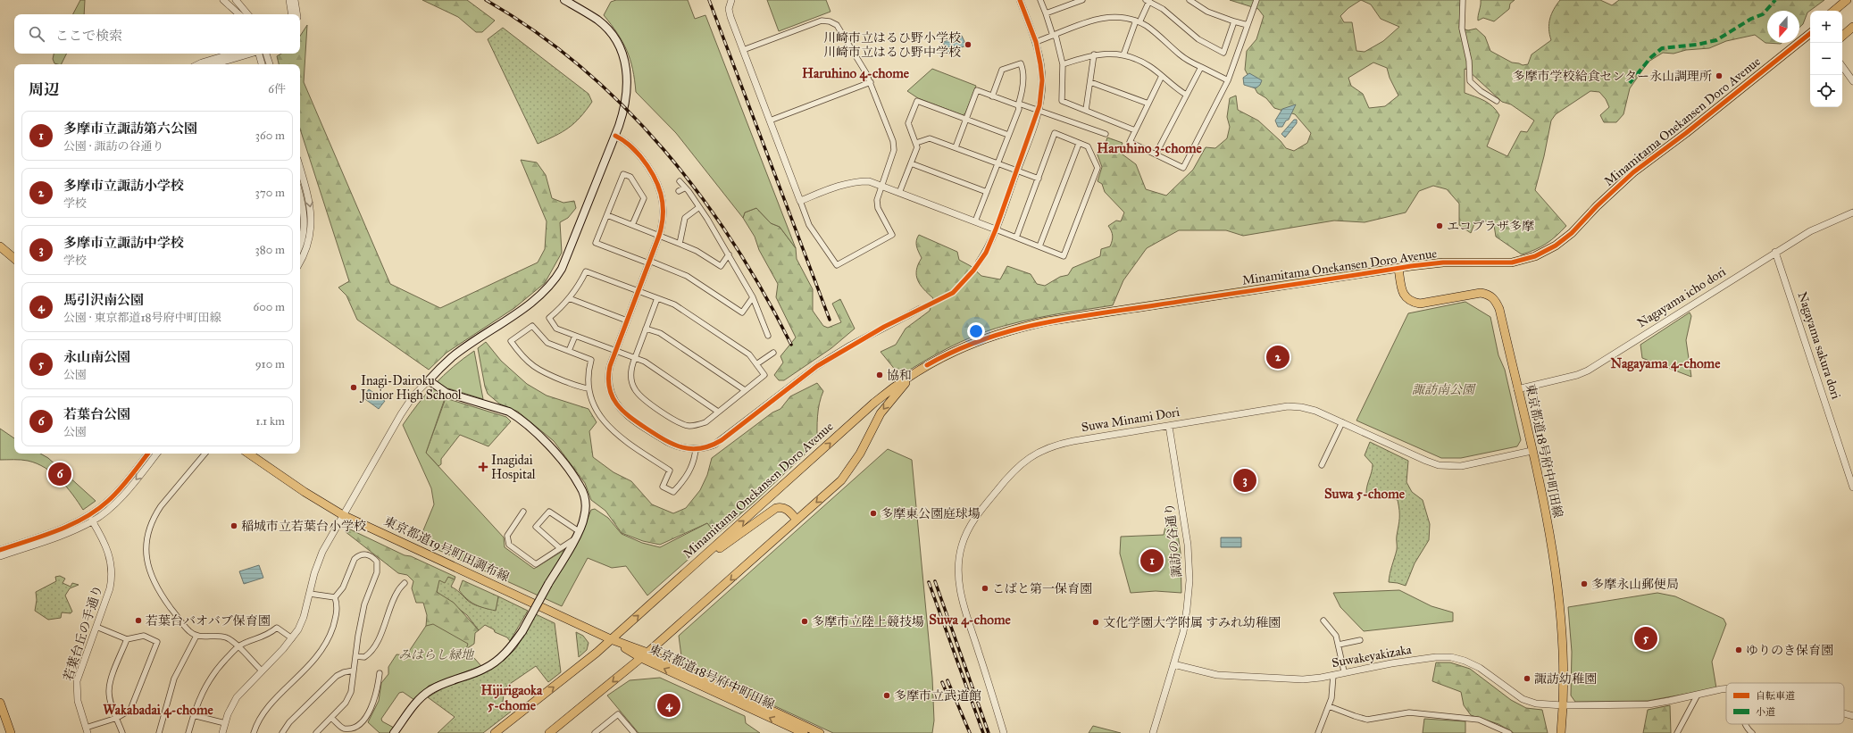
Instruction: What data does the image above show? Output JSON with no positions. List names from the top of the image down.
{
  "streets": {
    "main road": ["Minamitama Onekansen Doro Avenue", "東京都道18号府中町田線", "東京都道19号町田調布線"],
    "street": [
      "Nagayama icho dori",
      "Nagayama sakura dori",
      "Suwa Minami Dori",
      "諏訪の谷通り",
      "若葉台丘の手通り",
      "Suwakeyakizaka"
    ]
  },
  "crossings": [
    ["Minamitama Onekansen Doro Avenue", "東京都道18号府中町田線"],
    ["Minamitama Onekansen Doro Avenue", "東京都道19号町田調布線"],
    ["Nagayama icho dori", "Nagayama sakura dori"],
    ["Nagayama icho dori", "東京都道18号府中町田線"],
    ["Suwa Minami Dori", "東京都道18号府中町田線"],
    ["Suwa Minami Dori", "諏訪の谷通り"],
    ["東京都道18号府中町田線", "東京都道19号町田調布線"],
    ["東京都道18号府中町田線", "Suwakeyakizaka"],
    ["諏訪の谷通り", "Suwakeyakizaka"]
  ],
  "districts": [
    "Haruhino 4-chome",
    "Haruhino 3-chome",
    "Nagayama 4-chome",
    "Suwa 5-chome",
    "Suwa 4-chome",
    "Hijirigaoka 5-chome",
    "Wakabadai 4-chome"
  ],
  "parks": ["諏訪南公園", "みはらし緑地"],
  "places": {
    "other": [
      "川崎市立はるひ野小学校 川崎市立はるひ野中学校",
      "多摩市学校給食センター永山調理所",
      "エコプラザ多摩",
      "協和",
      "Inagi-Dairoku Junior High School",
      "多摩東公園庭球場",
      "稲城市立若葉台小学校",
      "多摩永山郵便局",
      "こばと第一保育園",
      "若葉台バオバブ保育園",
      "多摩市立陸上競技場",
      "文化学園大学附属 すみれ幼稚園",
      "ゆりのき保育園",
      "諏訪幼稚園",
      "多摩市立武道館"
    ],
    "health": ["Inagidai Hospital"]
  },
  "legend": ["自転車道", "小道"],
  "north": "bottom",
  "page": {
    "map_buttons": ["+", "−"],
    "search": "ここで検索",
    "heading": ["周辺", "6件"],
    "list": [
      {
        "mark": "1",
        "name": "多摩市立諏訪第六公園",
        "note": "公園 · 諏訪の谷通り",
        "value": "360 m"
      },
      {
        "mark": "2",
        "name": "多摩市立諏訪小学校",
        "note": "学校",
        "value": "370 m"
      },
      {
        "mark": "3",
        "name": "多摩市立諏訪中学校",
        "note": "学校",
        "value": "380 m"
      },
      {
        "mark": "4",
        "name": "馬引沢南公園",
        "note": "公園 · 東京都道18号府中町田線",
        "value": "600 m"
      },
      {
        "mark": "5",
        "name": "永山南公園",
        "note": "公園",
        "value": "910 m"
      },
      {
        "mark": "6",
        "name": "若葉台公園",
        "note": "公園",
        "value": "1.1 km"
      }
    ],
    "pins": [
      "2",
      "6",
      "3",
      "1",
      "5",
      "4"
    ]
  }
}
